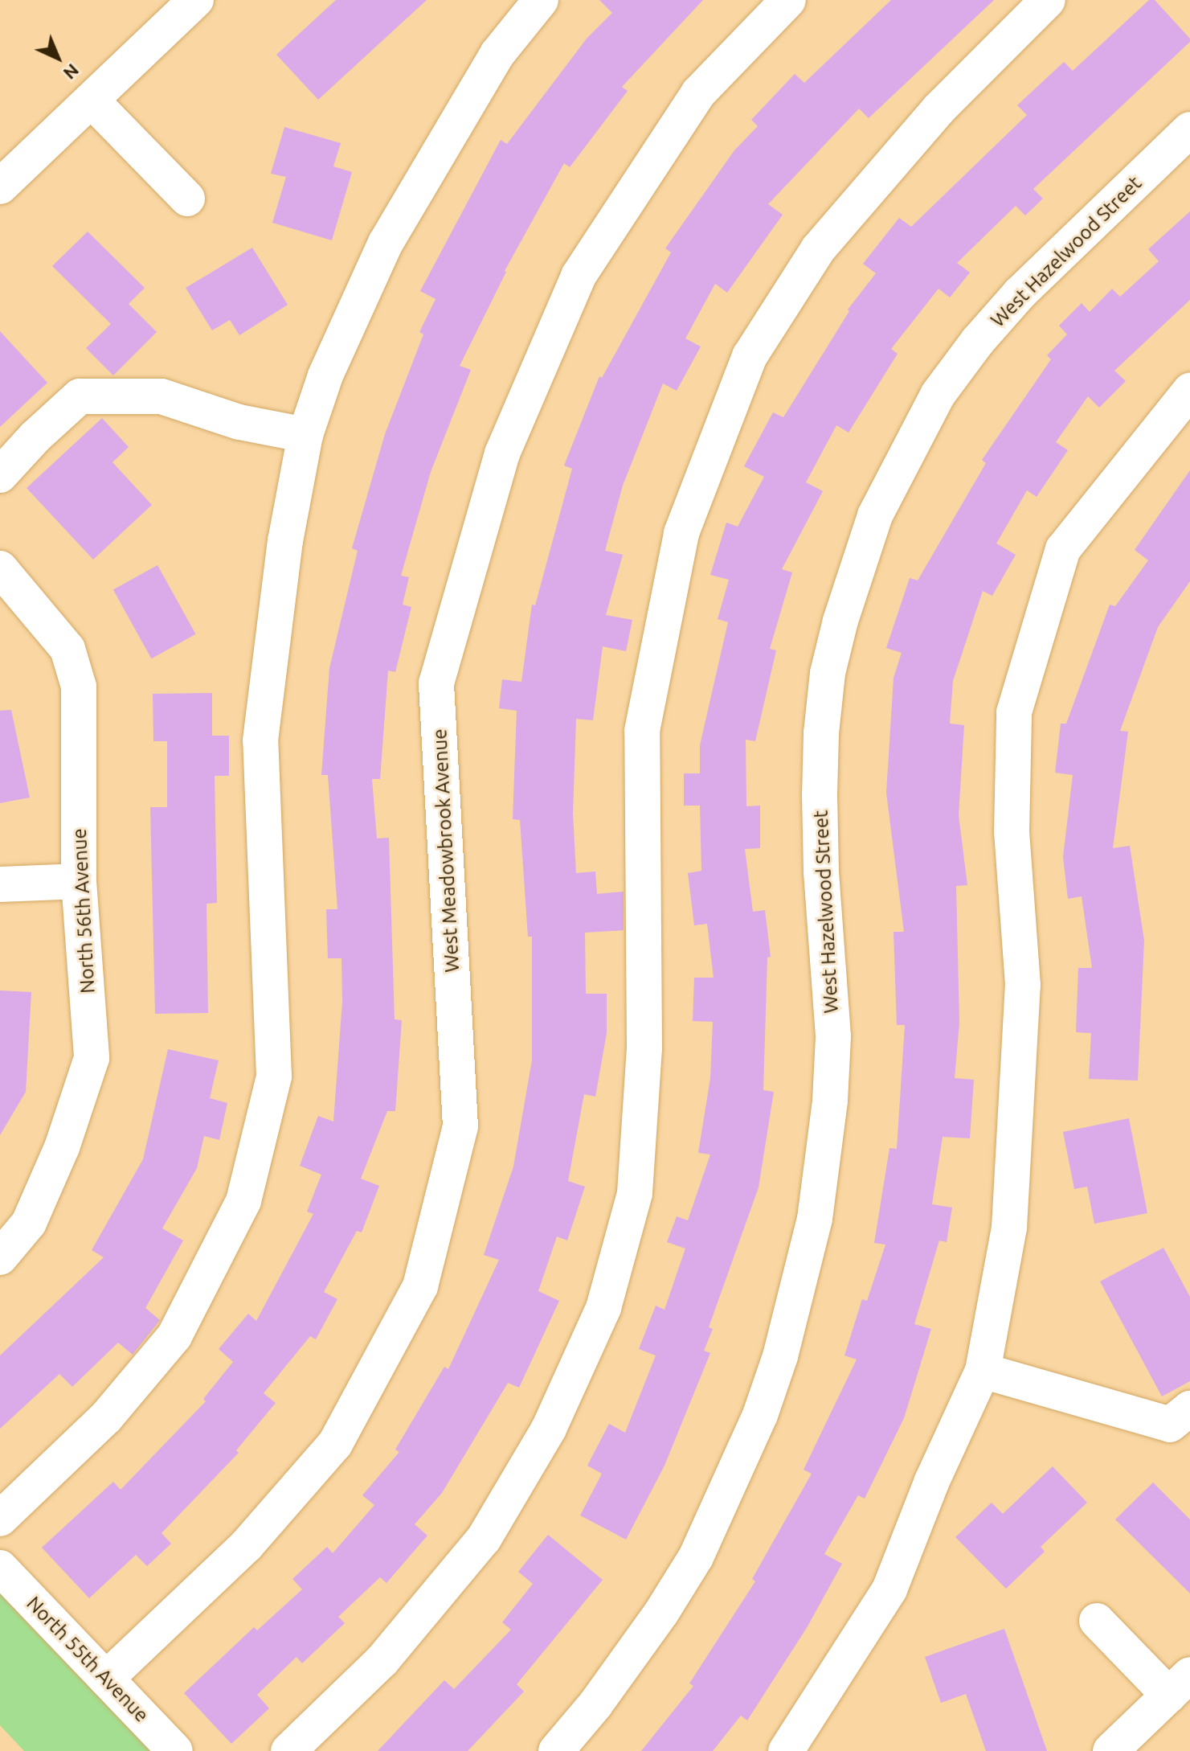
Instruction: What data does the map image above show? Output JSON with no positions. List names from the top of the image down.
{
  "streets": {
    "street": [
      "West Hazelwood Street",
      "West Meadowbrook Avenue",
      "North 56th Avenue",
      "North 55th Avenue"
    ]
  },
  "crossings": [
    ["West Meadowbrook Avenue", "North 55th Avenue"]
  ],
  "north": "bottom right"
}
